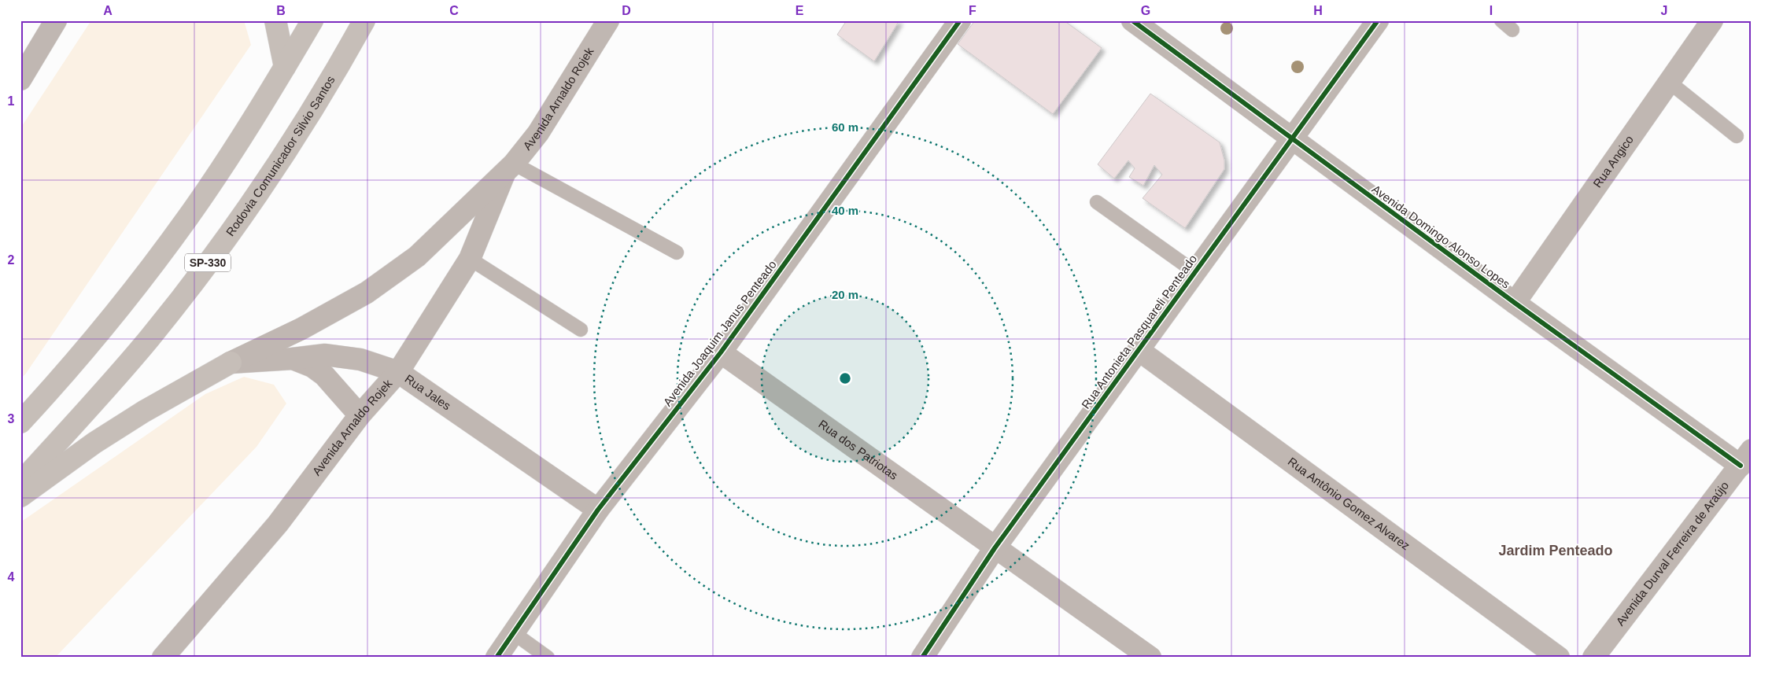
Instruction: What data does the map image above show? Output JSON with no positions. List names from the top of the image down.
{
  "streets": {
    "highway": ["Rodovia Comunicador Silvio Santos", "SP-330"],
    "street": [
      "Avenida Arnaldo Rojek",
      "Rua Angico",
      "Avenida Domingo Alonso Lopes",
      "Rua Antonieta Pasquareli Penteado",
      "Avenida Joaquim Janus Penteado",
      "Rua Jales",
      "Rua dos Patriotas",
      "Rua Antônio Gomez Alvarez",
      "Avenida Durval Ferreira de Araújo"
    ]
  },
  "crossings": [
    ["Avenida Arnaldo Rojek", "Rua Jales"],
    ["Rua Angico", "Avenida Domingo Alonso Lopes"],
    ["Avenida Domingo Alonso Lopes", "Rua Antonieta Pasquareli Penteado"],
    ["Avenida Domingo Alonso Lopes", "Avenida Durval Ferreira de Araújo"],
    ["Rua Antonieta Pasquareli Penteado", "Rua dos Patriotas"],
    ["Rua Antonieta Pasquareli Penteado", "Rua Antônio Gomez Alvarez"],
    ["Avenida Joaquim Janus Penteado", "Rua Jales"],
    ["Avenida Joaquim Janus Penteado", "Rua dos Patriotas"]
  ],
  "districts": ["Jardim Penteado"],
  "grid": {
    "columns": [
      "A",
      "B",
      "C",
      "D",
      "E",
      "F",
      "G",
      "H",
      "I",
      "J"
    ],
    "rows": [
      "1",
      "2",
      "3",
      "4"
    ]
  },
  "rings": ["60 m", "40 m", "20 m"]
}
